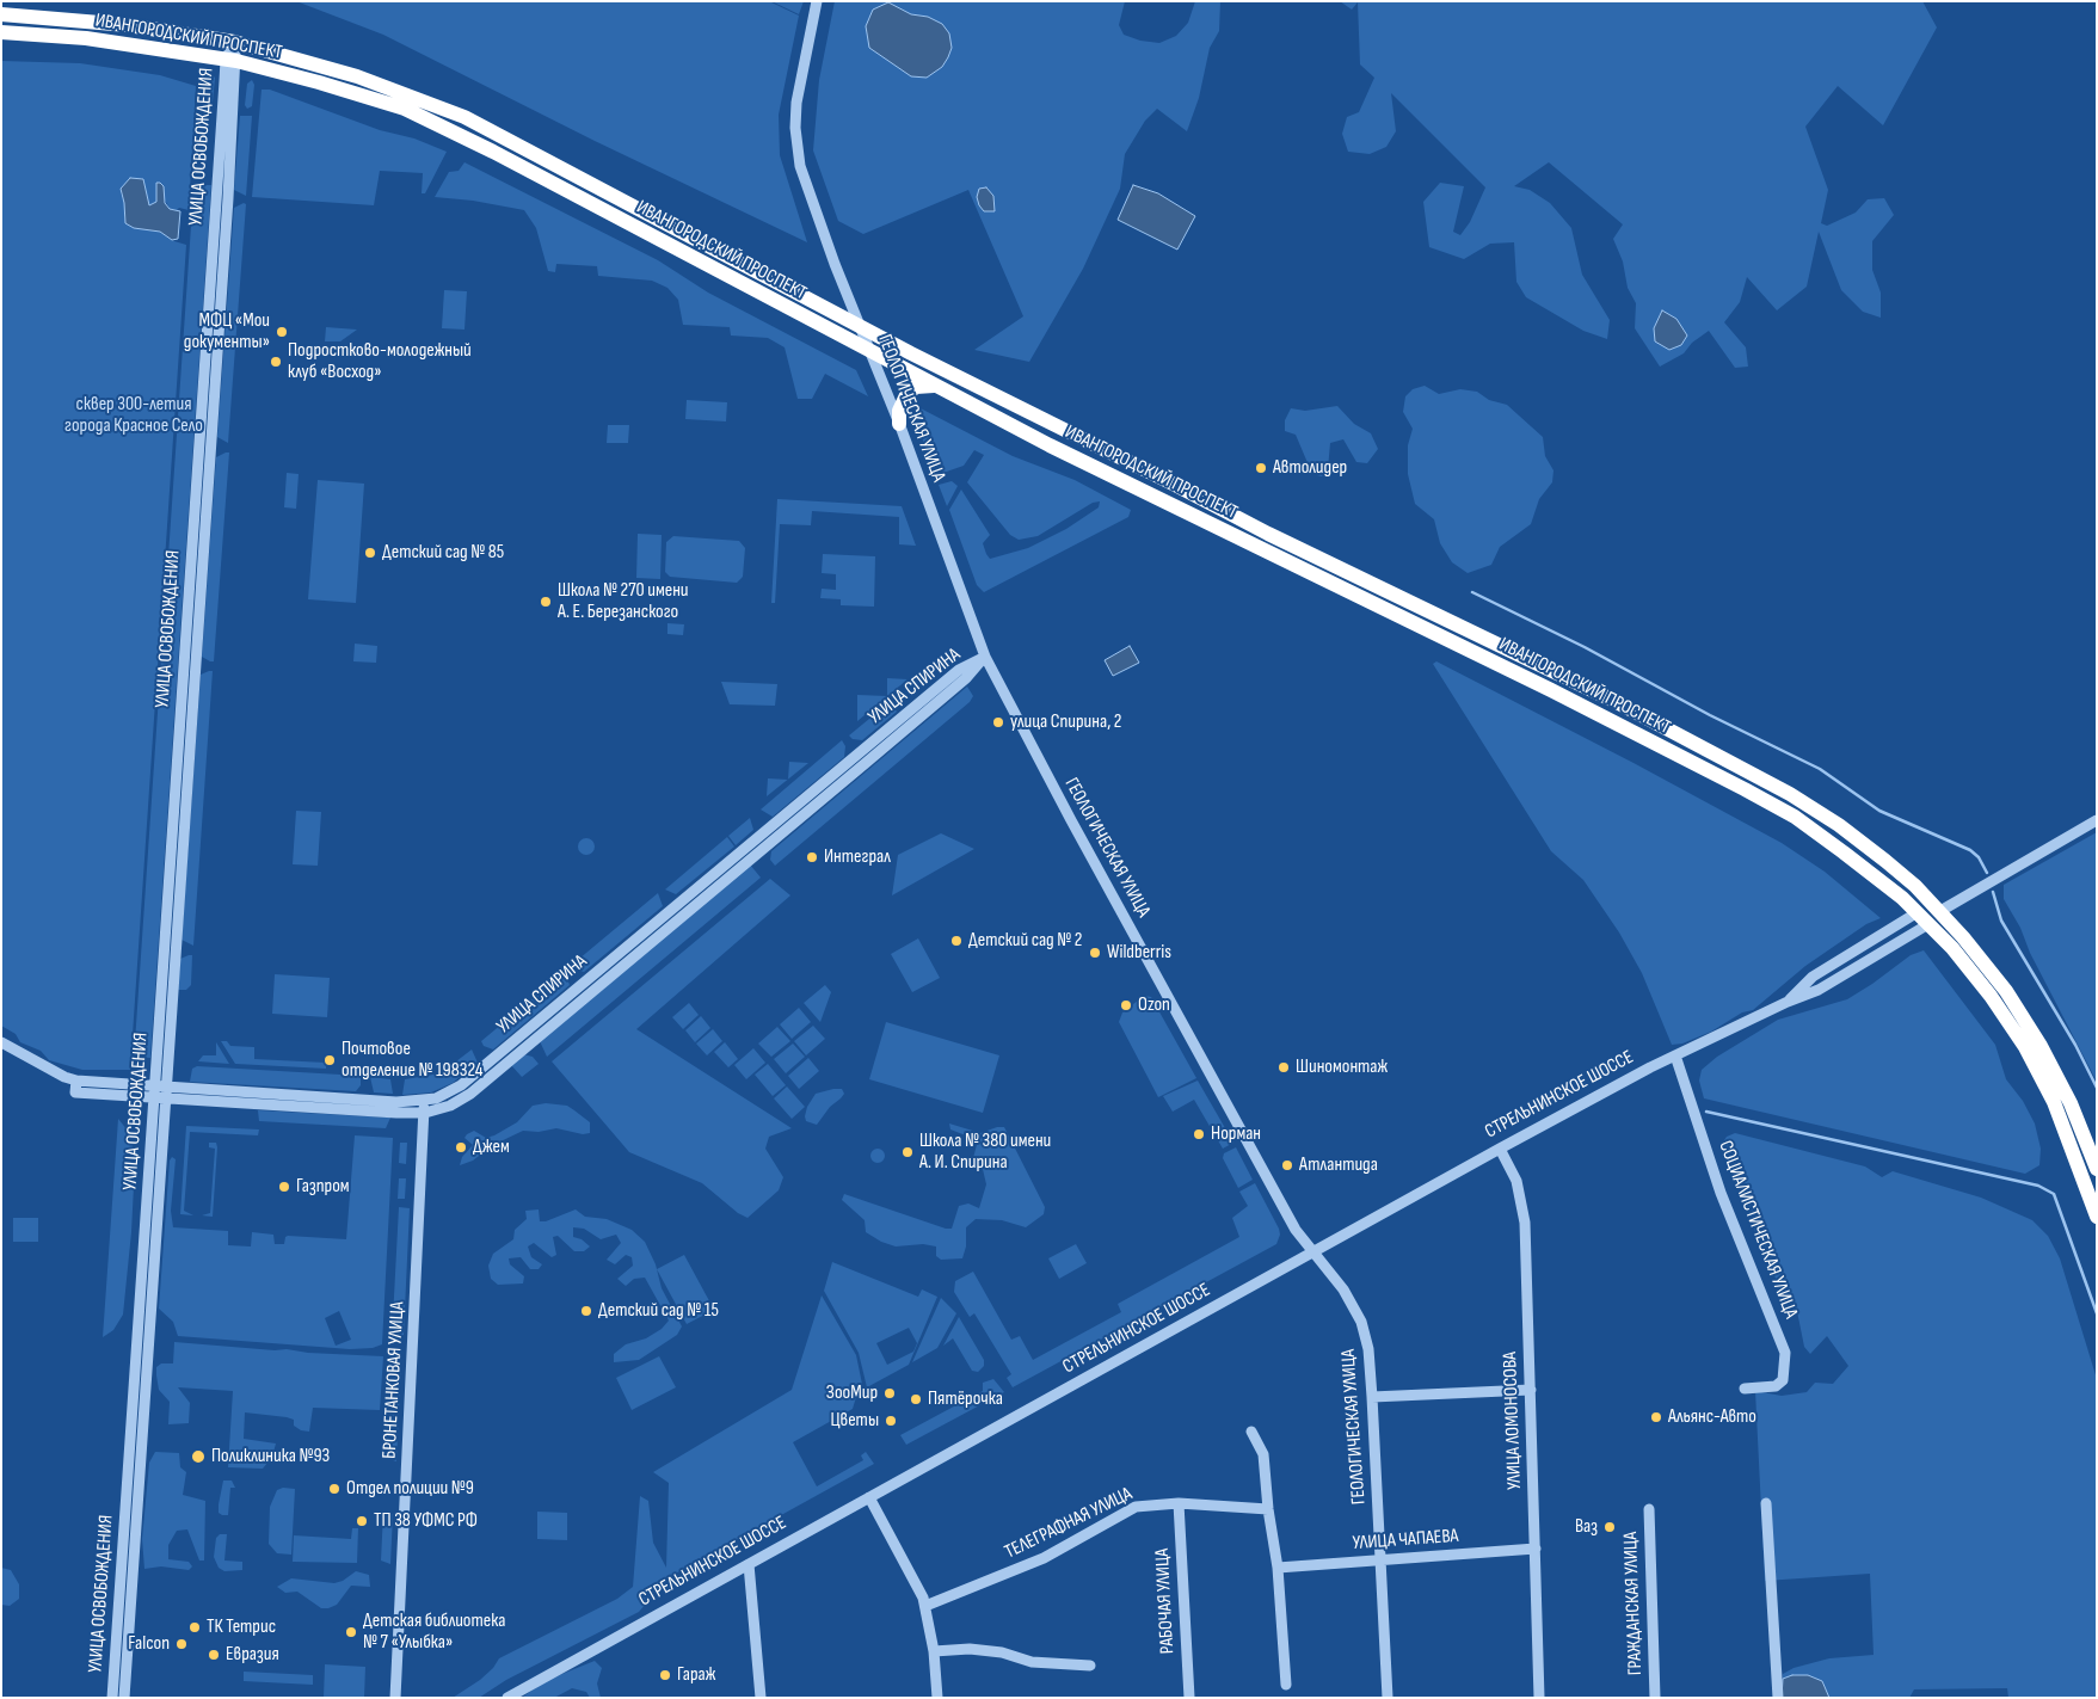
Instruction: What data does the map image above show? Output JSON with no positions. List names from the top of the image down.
{
  "streets": {
    "highway": ["ИВАНГОРОДСКИЙ ПРОСПЕКТ", "СТРЕЛЬНИНСКОЕ ШОССЕ"],
    "street": [
      "УЛИЦА ОСВОБОЖДЕНИЯ",
      "ГЕОЛОГИЧЕСКАЯ УЛИЦА",
      "УЛИЦА СПИРИНА",
      "СОЦИАЛИСТИЧЕСКАЯ УЛИЦА",
      "БРОНЕТАНКОВАЯ УЛИЦА",
      "УЛИЦА ЛОМОНОСОВА",
      "ТЕЛЕГРАФНАЯ УЛИЦА",
      "УЛИЦА ЧАПАЕВА",
      "РАБОЧАЯ УЛИЦА",
      "ГРАЖДАНСКАЯ УЛИЦА"
    ]
  },
  "crossings": [
    ["ИВАНГОРОДСКИЙ ПРОСПЕКТ", "УЛИЦА ОСВОБОЖДЕНИЯ"],
    ["ИВАНГОРОДСКИЙ ПРОСПЕКТ", "ГЕОЛОГИЧЕСКАЯ УЛИЦА"],
    ["ИВАНГОРОДСКИЙ ПРОСПЕКТ", "СТРЕЛЬНИНСКОЕ ШОССЕ"],
    ["УЛИЦА ОСВОБОЖДЕНИЯ", "УЛИЦА СПИРИНА"],
    ["ГЕОЛОГИЧЕСКАЯ УЛИЦА", "УЛИЦА СПИРИНА"],
    ["ГЕОЛОГИЧЕСКАЯ УЛИЦА", "СТРЕЛЬНИНСКОЕ ШОССЕ"],
    ["ГЕОЛОГИЧЕСКАЯ УЛИЦА", "УЛИЦА ЧАПАЕВА"],
    ["УЛИЦА СПИРИНА", "БРОНЕТАНКОВАЯ УЛИЦА"],
    ["СТРЕЛЬНИНСКОЕ ШОССЕ", "СОЦИАЛИСТИЧЕСКАЯ УЛИЦА"],
    ["СТРЕЛЬНИНСКОЕ ШОССЕ", "УЛИЦА ЛОМОНОСОВА"],
    ["УЛИЦА ЛОМОНОСОВА", "УЛИЦА ЧАПАЕВА"],
    ["ТЕЛЕГРАФНАЯ УЛИЦА", "РАБОЧАЯ УЛИЦА"]
  ],
  "parks": ["сквер 300-летия города Красное Село"],
  "places": [
    "МФЦ «Мои документы»",
    "Подростково-молодежный клуб «Восход»",
    "Автолидер",
    "Детский сад № 85",
    "Школа № 270 имени А. Е. Березанского",
    "улица Спирина, 2",
    "Интеграл",
    "Детский сад № 2",
    "Wildberris",
    "Ozon",
    "Почтовое отделение № 198324",
    "Шиномонтаж",
    "Норман",
    "Джем",
    "Школа № 380 имени А. И. Спирина",
    "Атлантида",
    "Газпром",
    "Детский сад № 15",
    "ЗооМир",
    "Пятёрочка",
    "Альянс-Авто",
    "Цветы",
    "Поликлиника №93",
    "Отдел полиции №9",
    "ТП 38 УФМС РФ",
    "Ваз",
    "ТК Тетрис",
    "Детская библиотека № 7 «Улыбка»",
    "Falcon",
    "Евразия",
    "Гараж"
  ]
}
